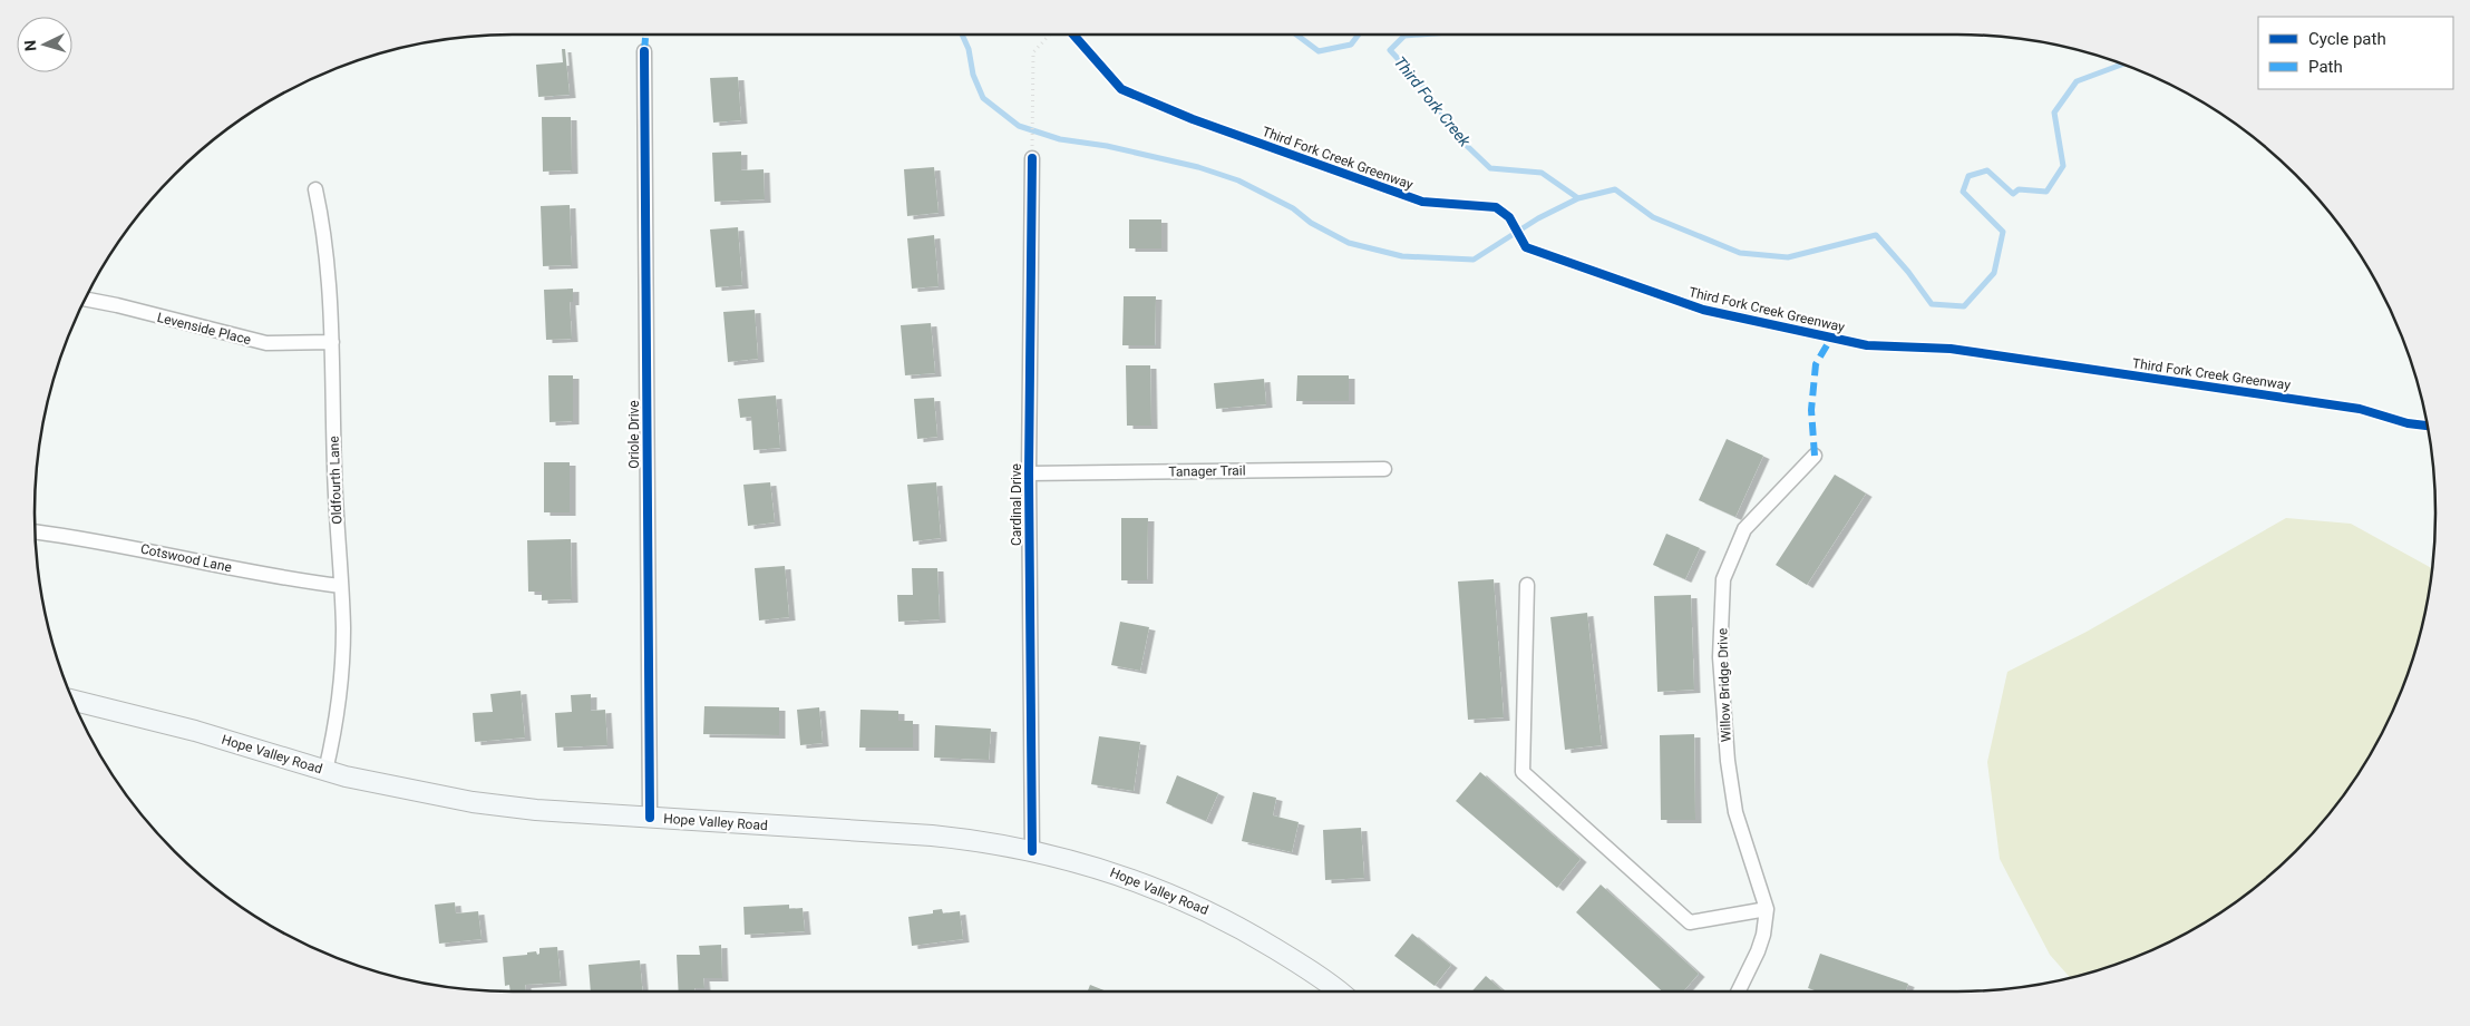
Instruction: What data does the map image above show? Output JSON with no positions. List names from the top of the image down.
{
  "streets": {
    "main road": ["Hope Valley Road"],
    "street": [
      "Levenside Place",
      "Oriole Drive",
      "Tanager Trail",
      "Oldfourth Lane",
      "Cardinal Drive",
      "Cotswood Lane",
      "Willow Bridge Drive"
    ],
    "cycle path": ["Third Fork Creek Greenway"]
  },
  "crossings": [
    ["Levenside Place", "Oldfourth Lane"],
    ["Oriole Drive", "Hope Valley Road"],
    ["Tanager Trail", "Cardinal Drive"],
    ["Oldfourth Lane", "Cotswood Lane"],
    ["Oldfourth Lane", "Hope Valley Road"],
    ["Cardinal Drive", "Hope Valley Road"]
  ],
  "water": ["Third Fork Creek"],
  "legend": ["Cycle path", "Path"],
  "north": "left"
}
